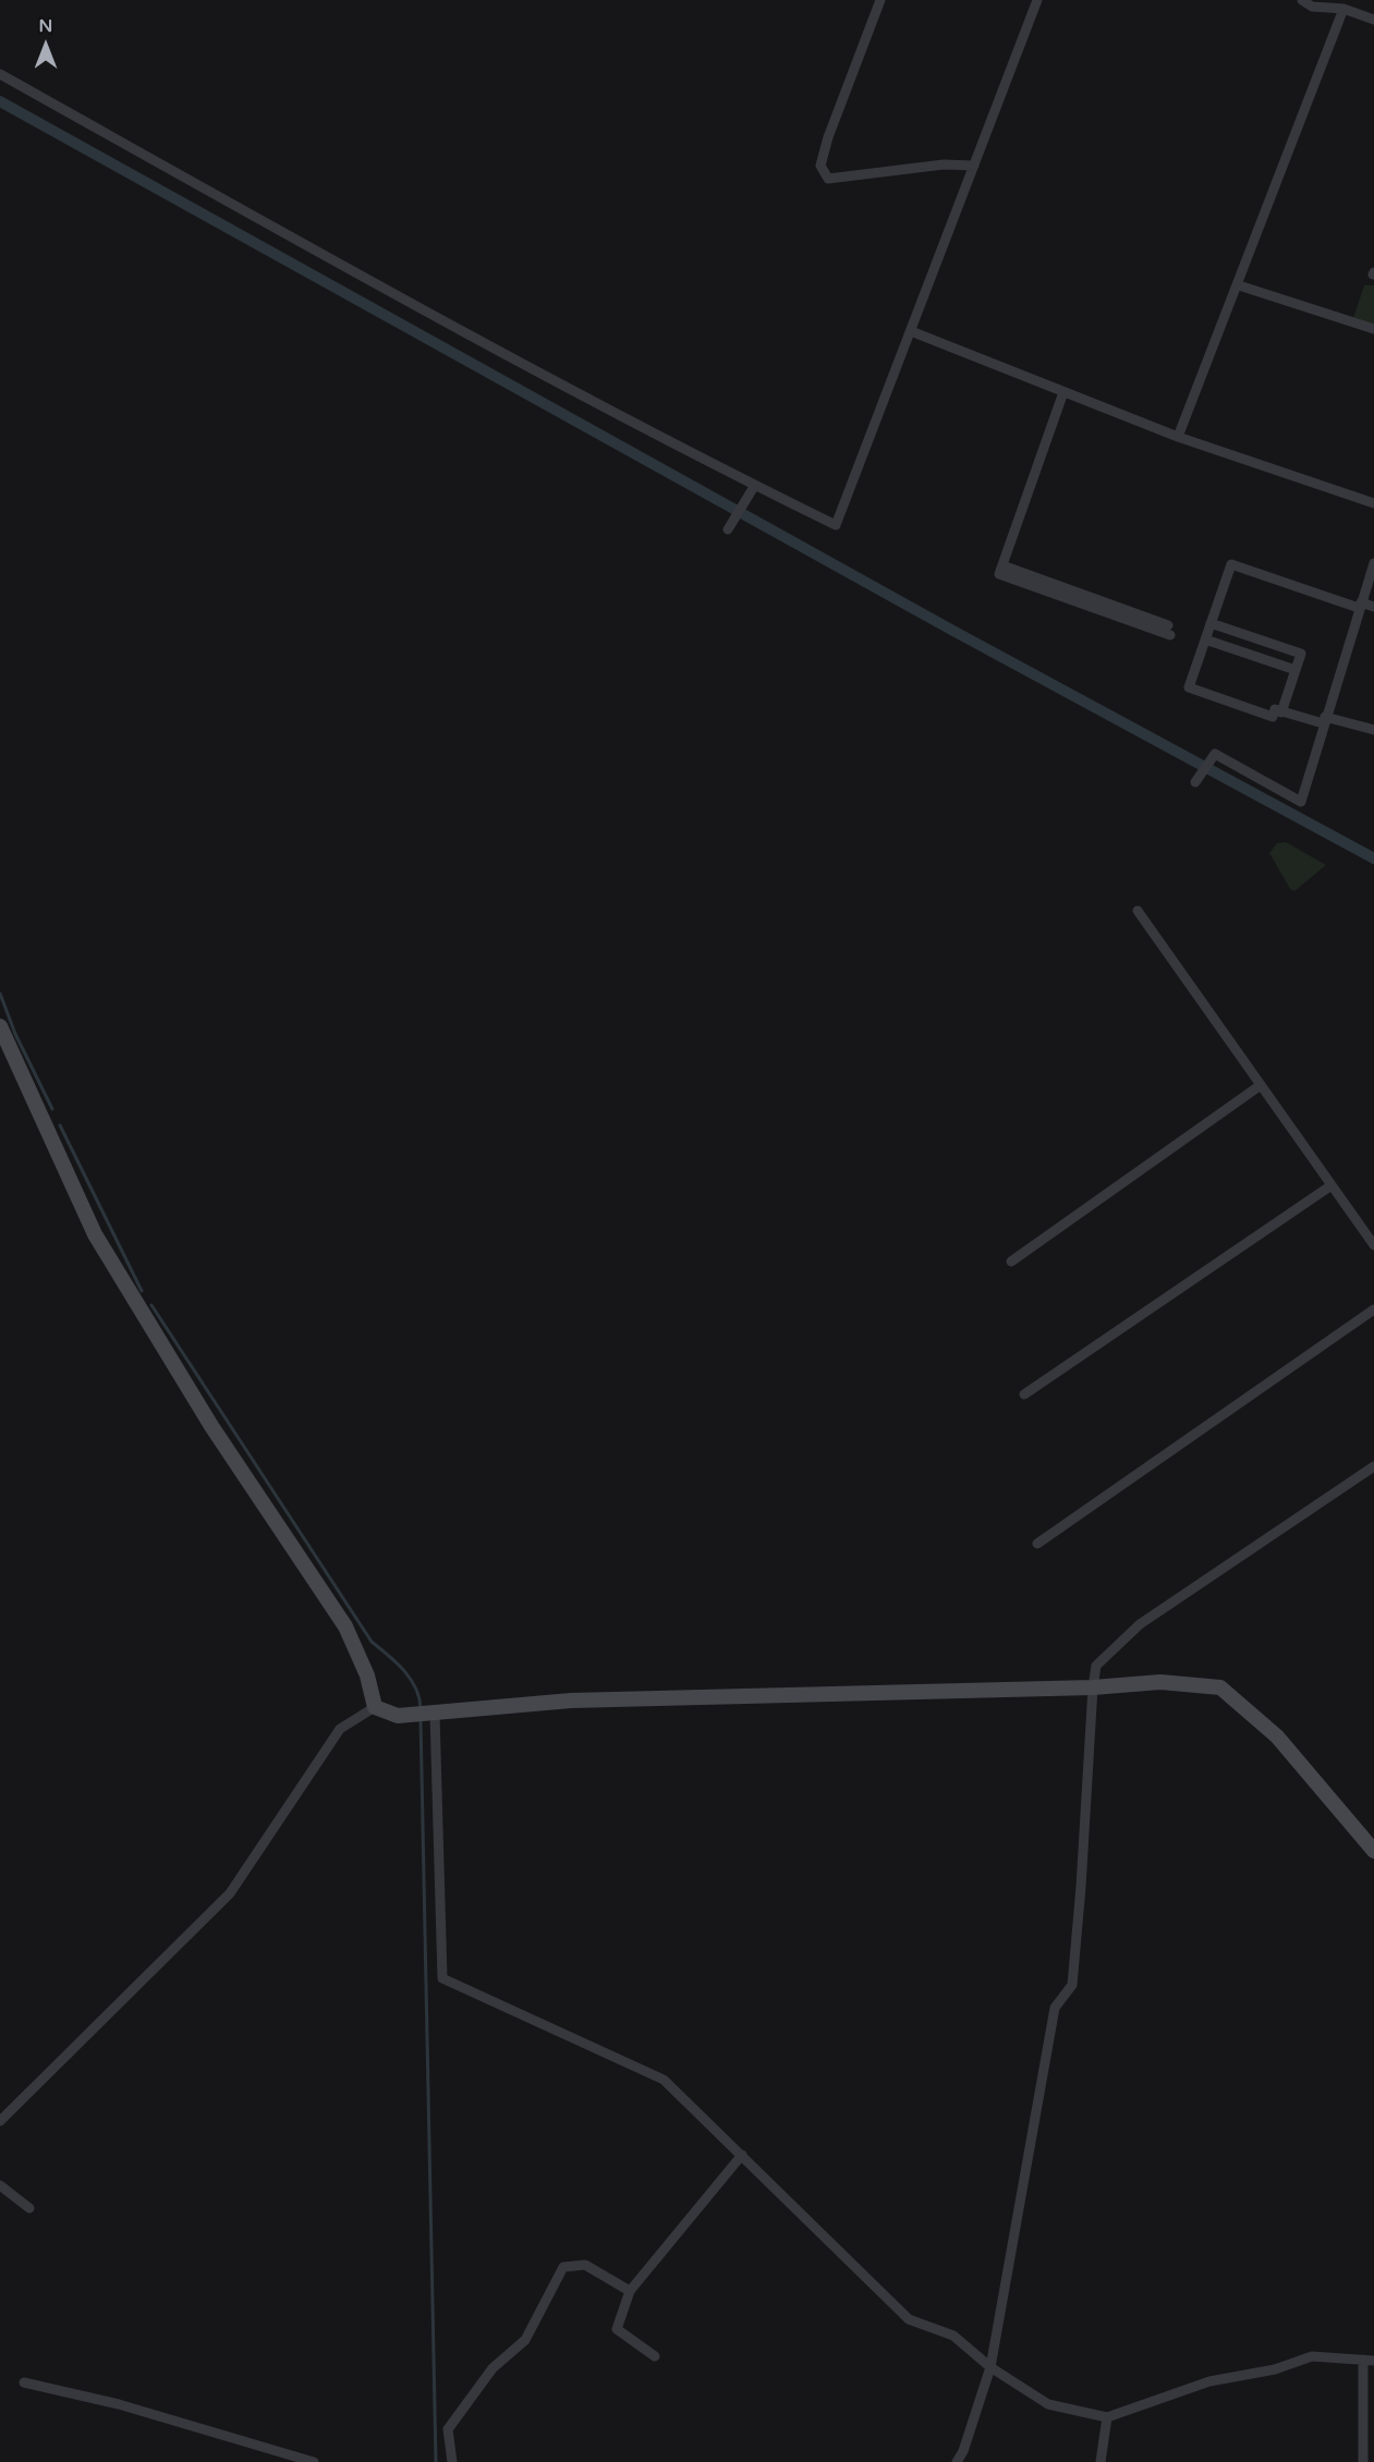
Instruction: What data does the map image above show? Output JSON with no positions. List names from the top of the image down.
{
  "north": "top"
}
